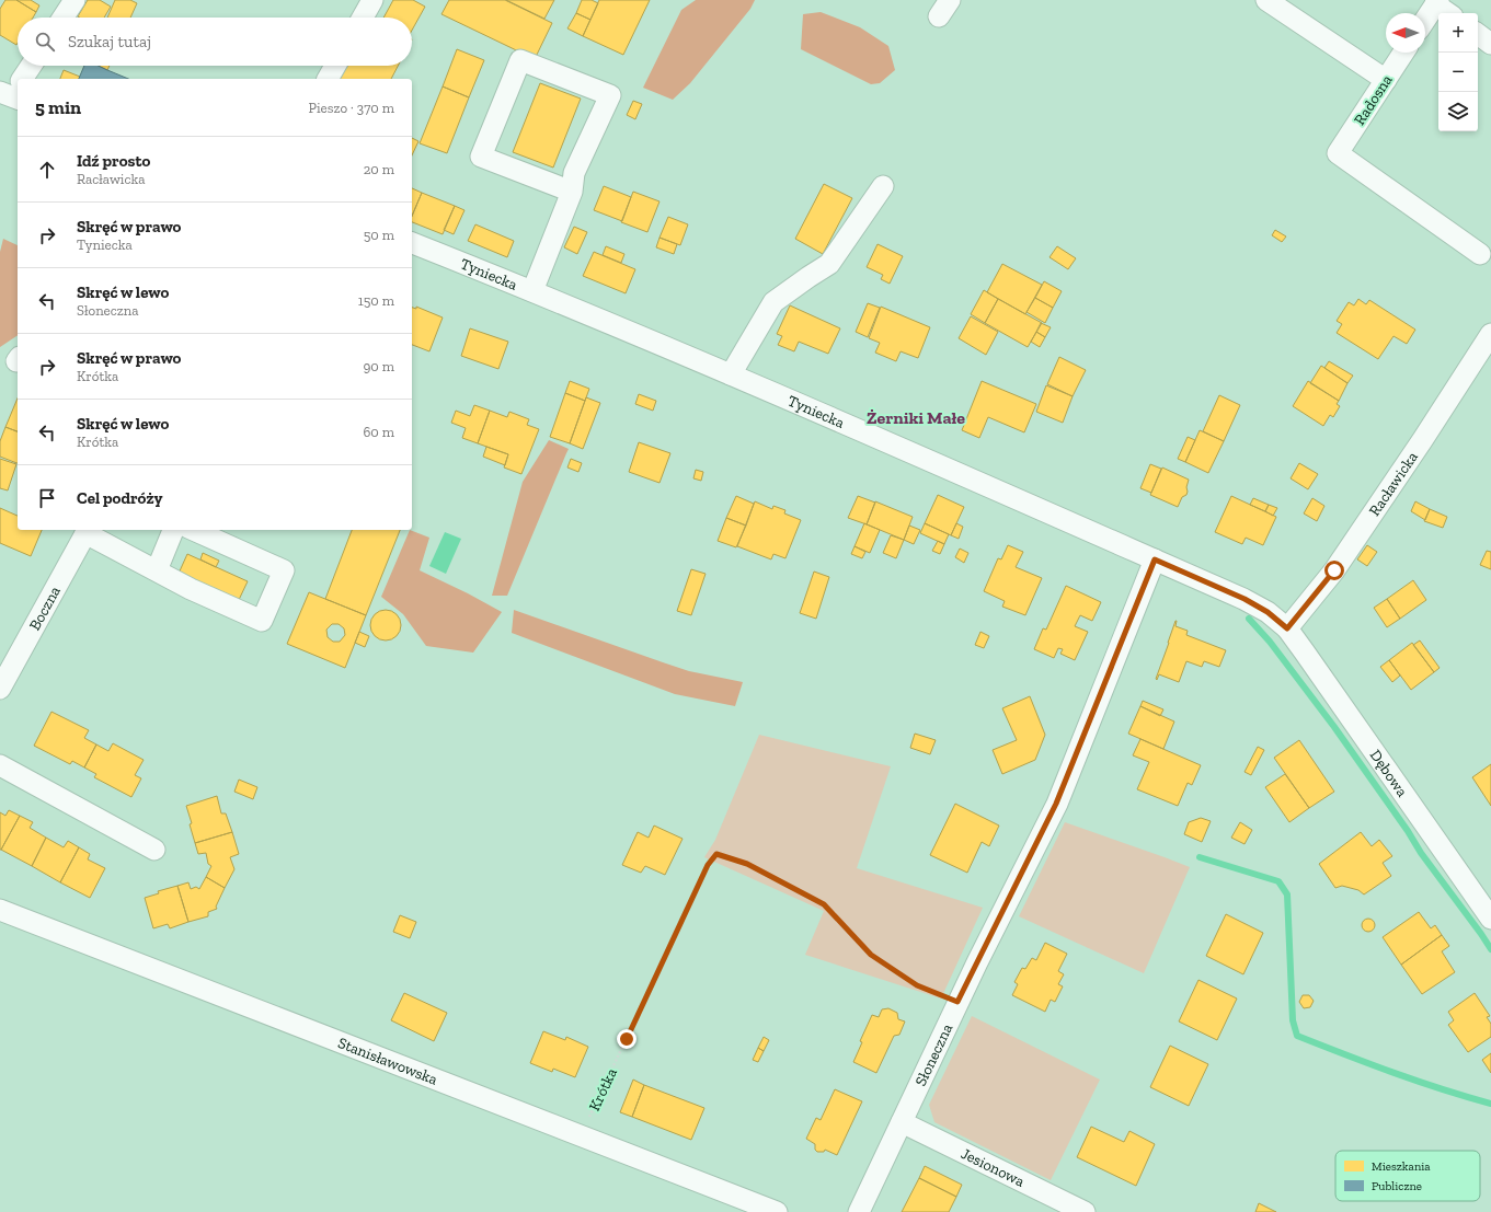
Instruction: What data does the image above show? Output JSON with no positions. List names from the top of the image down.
{
  "streets": {
    "street": [
      "Radosna",
      "Tyniecka",
      "Racławicka",
      "Boczna",
      "Dębowa",
      "Słoneczna",
      "Stanisławowska",
      "Jesionowa"
    ],
    "path": ["Krótka"]
  },
  "crossings": [
    ["Tyniecka", "Racławicka"],
    ["Tyniecka", "Dębowa"],
    ["Tyniecka", "Słoneczna"],
    ["Racławicka", "Dębowa"],
    ["Słoneczna", "Krótka"],
    ["Słoneczna", "Jesionowa"],
    ["Stanisławowska", "Krótka"]
  ],
  "districts": ["Żerniki Małe"],
  "legend": ["Mieszkania", "Publiczne"],
  "north": "left",
  "page": {
    "map_buttons": ["+", "−"],
    "search": "Szukaj tutaj",
    "heading": ["5 min", "Pieszo · 370 m"],
    "list": [
      ["Idź prosto", "Racławicka", "20 m"],
      ["Skręć w prawo", "Tyniecka", "50 m"],
      ["Skręć w lewo", "Słoneczna", "150 m"],
      ["Skręć w prawo", "Krótka", "90 m"],
      ["Skręć w lewo", "Krótka", "60 m"],
      "Cel podróży"
    ]
  }
}
